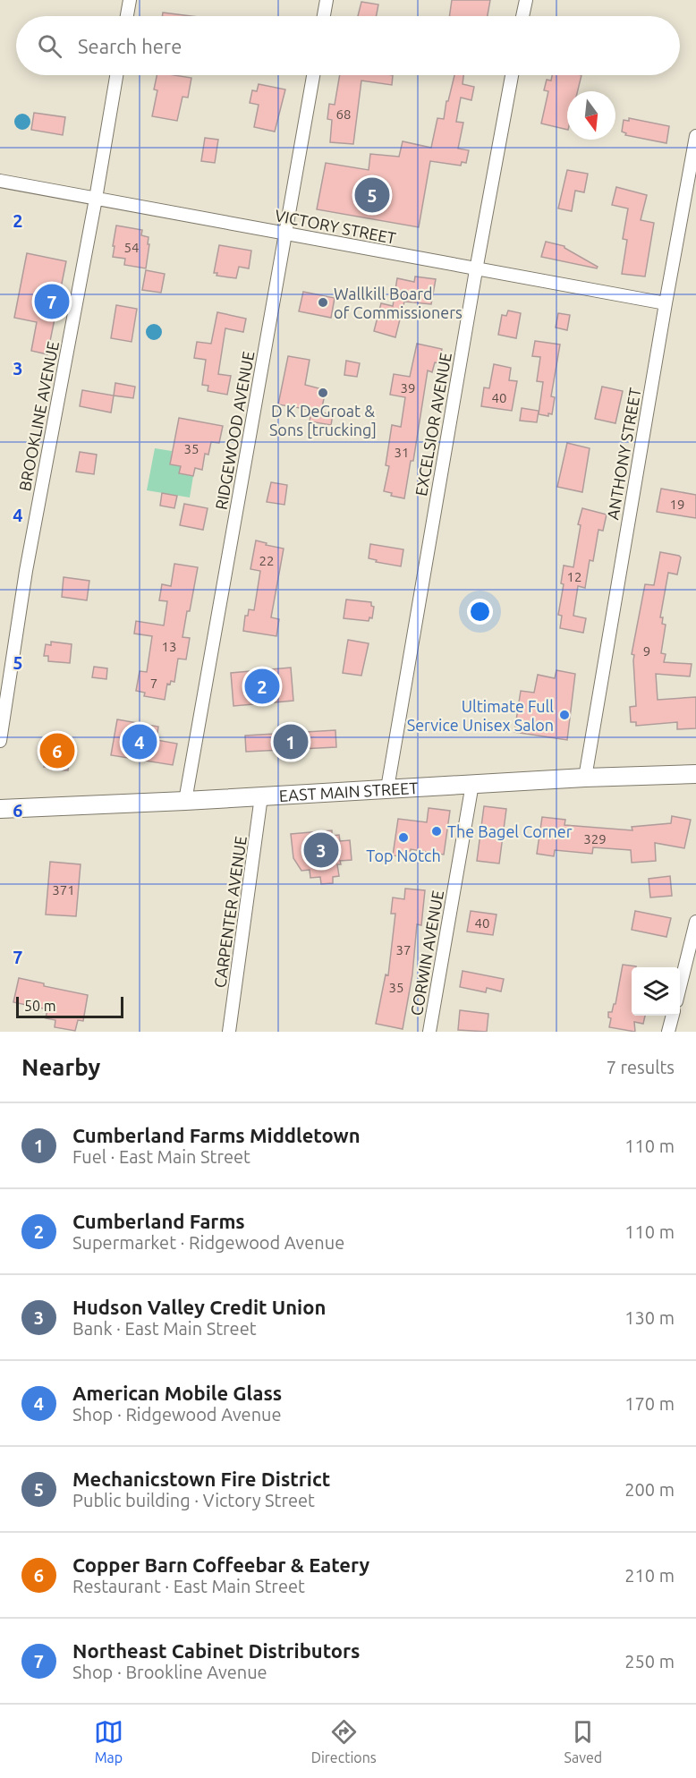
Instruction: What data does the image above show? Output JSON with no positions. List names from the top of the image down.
{
  "streets": {
    "main road": ["EAST MAIN STREET"],
    "street": [
      "VICTORY STREET",
      "BROOKLINE AVENUE",
      "EXCELSIOR AVENUE",
      "RIDGEWOOD AVENUE",
      "ANTHONY STREET",
      "CARPENTER AVENUE",
      "CORWIN AVENUE"
    ]
  },
  "crossings": [
    ["VICTORY STREET", "BROOKLINE AVENUE"],
    ["VICTORY STREET", "EXCELSIOR AVENUE"],
    ["VICTORY STREET", "RIDGEWOOD AVENUE"],
    ["VICTORY STREET", "ANTHONY STREET"],
    ["EXCELSIOR AVENUE", "EAST MAIN STREET"],
    ["RIDGEWOOD AVENUE", "EAST MAIN STREET"],
    ["ANTHONY STREET", "EAST MAIN STREET"],
    ["EAST MAIN STREET", "CARPENTER AVENUE"],
    ["EAST MAIN STREET", "CORWIN AVENUE"]
  ],
  "places": [
    "Wallkill Board of Commissioners",
    "D K DeGroat & Sons [trucking]",
    "Ultimate Full Service Unisex Salon",
    "The Bagel Corner",
    "Top Notch"
  ],
  "house_numbers": [
    "68",
    "54",
    "39",
    "40",
    "35",
    "31",
    "19",
    "22",
    "12",
    "13",
    "9",
    "7",
    "329",
    "371",
    "40",
    "37",
    "35"
  ],
  "scale_bar": "50 m",
  "north": "bottom",
  "page": {
    "search": "Search here",
    "pins": [
      "5",
      "7",
      "2",
      "1",
      "4",
      "6",
      "3"
    ],
    "scale": "50 m",
    "heading": ["Nearby", "7 results"],
    "list": [
      {
        "mark": "1",
        "name": "Cumberland Farms Middletown",
        "note": "Fuel · East Main Street",
        "value": "110 m"
      },
      {
        "mark": "2",
        "name": "Cumberland Farms",
        "note": "Supermarket · Ridgewood Avenue",
        "value": "110 m"
      },
      {
        "mark": "3",
        "name": "Hudson Valley Credit Union",
        "note": "Bank · East Main Street",
        "value": "130 m"
      },
      {
        "mark": "4",
        "name": "American Mobile Glass",
        "note": "Shop · Ridgewood Avenue",
        "value": "170 m"
      },
      {
        "mark": "5",
        "name": "Mechanicstown Fire District",
        "note": "Public building · Victory Street",
        "value": "200 m"
      },
      {
        "mark": "6",
        "name": "Copper Barn Coffeebar & Eatery",
        "note": "Restaurant · East Main Street",
        "value": "210 m"
      },
      {
        "mark": "7",
        "name": "Northeast Cabinet Distributors",
        "note": "Shop · Brookline Avenue",
        "value": "250 m"
      }
    ],
    "nav": ["Map", "Directions", "Saved"]
  },
  "grid": {
    "rows": [
      "2",
      "3",
      "4",
      "5",
      "6",
      "7"
    ]
  }
}
